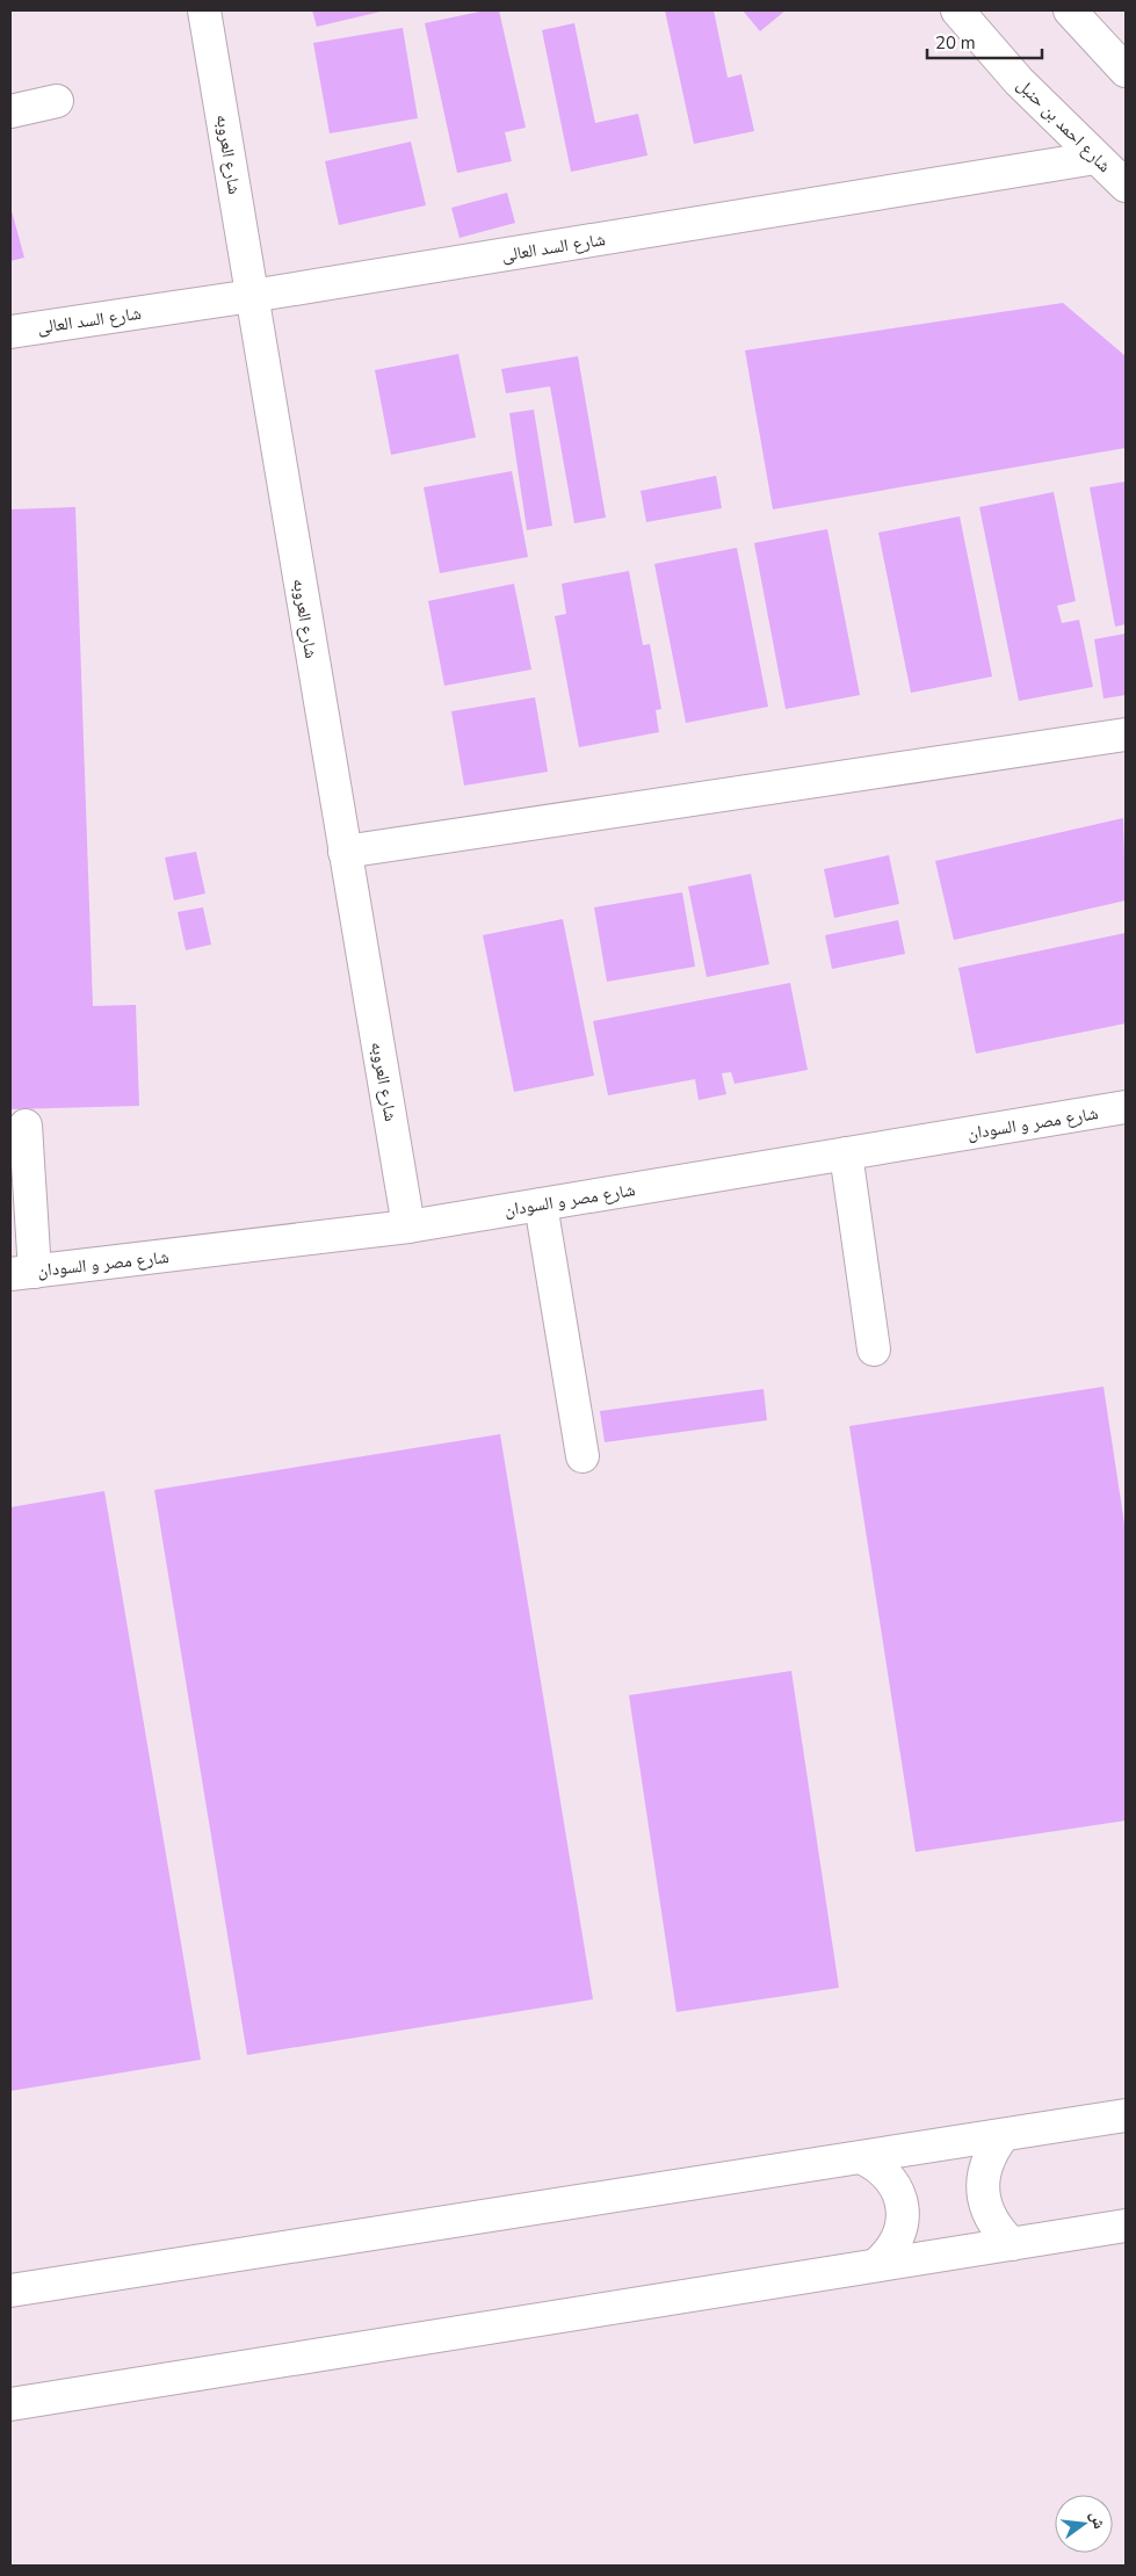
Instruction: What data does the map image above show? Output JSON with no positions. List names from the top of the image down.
{
  "streets": {
    "street": [
      "شارع احمد بن حنبل",
      "شارع العروبه",
      "شارع السد العالى",
      "شارع مصر و السودان"
    ]
  },
  "crossings": [
    ["شارع احمد بن حنبل", "شارع السد العالى"],
    ["شارع العروبه", "شارع السد العالى"],
    ["شارع العروبه", "شارع مصر و السودان"]
  ],
  "scale_bar": "20 m",
  "north": "right"
}
